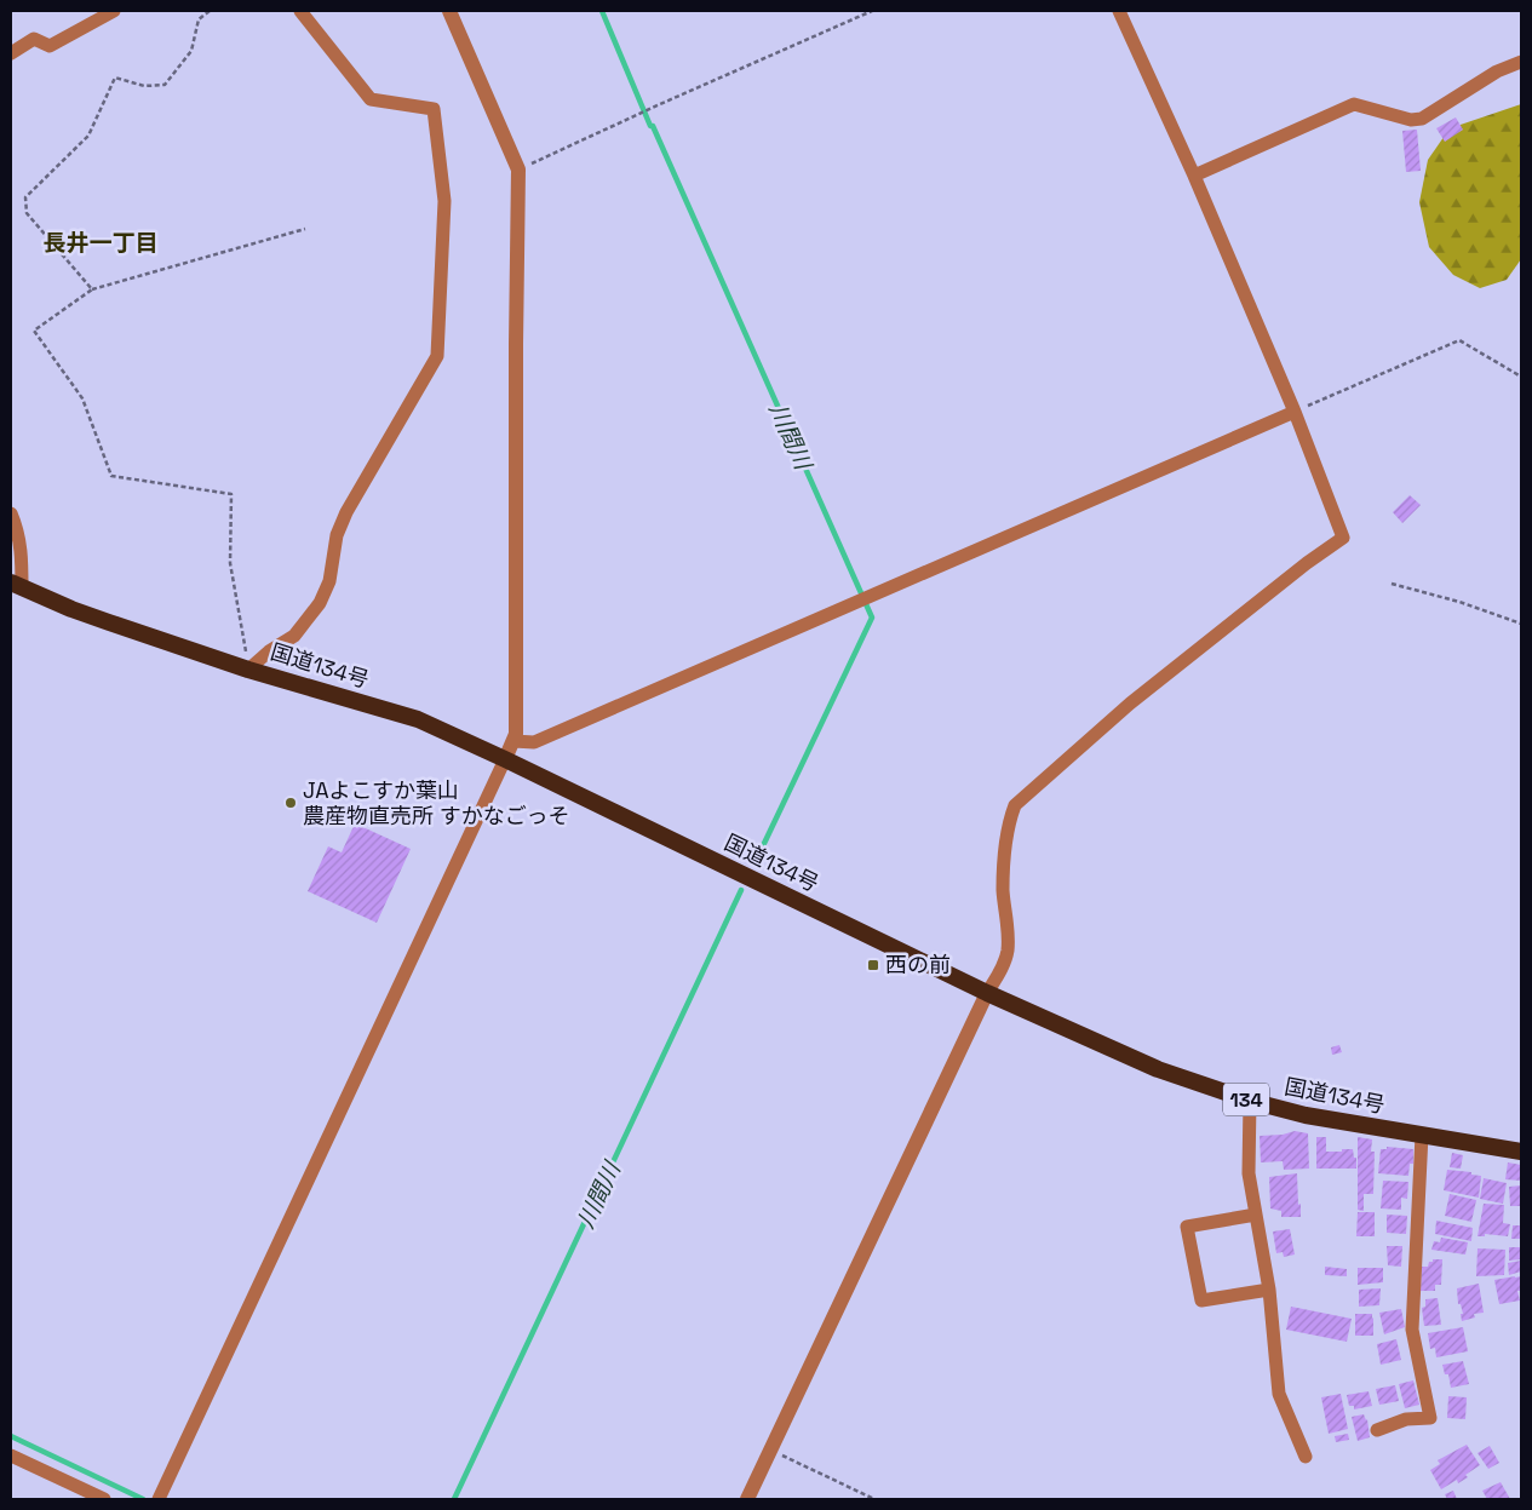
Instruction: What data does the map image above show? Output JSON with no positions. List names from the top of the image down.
{
  "streets": {
    "highway": ["国道134号", "134"]
  },
  "districts": ["長井一丁目"],
  "water": ["川間川"],
  "places": {
    "other": ["JAよこすか葉山 農産物直売所 すかなごっそ"],
    "transit": ["西の前"]
  }
}
